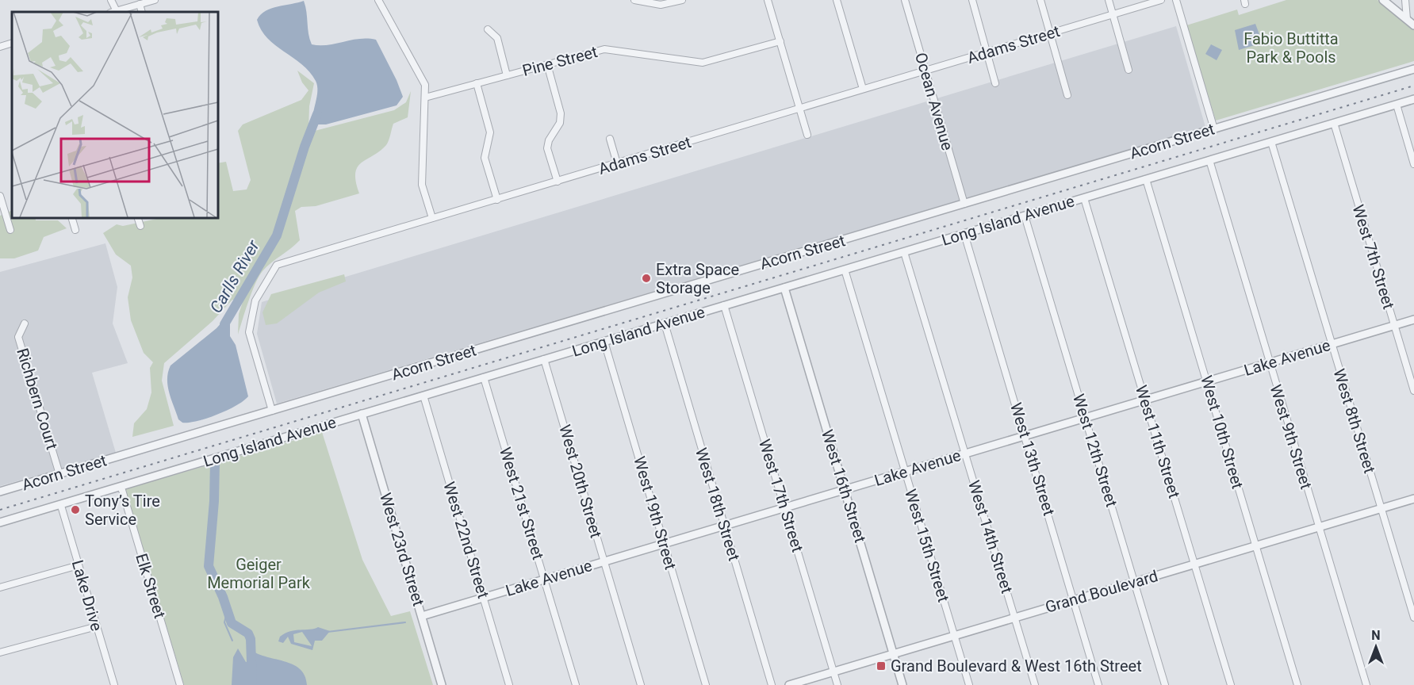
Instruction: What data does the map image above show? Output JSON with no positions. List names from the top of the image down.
{
  "streets": {
    "street": [
      "Adams Street",
      "Pine Street",
      "Ocean Avenue",
      "Acorn Street",
      "Long Island Avenue",
      "West 7th Street",
      "Lake Avenue",
      "Richbern Court",
      "West 8th Street",
      "West 10th Street",
      "West 9th Street",
      "West 11th Street",
      "West 12th Street",
      "West 13th Street",
      "West 20th Street",
      "West 16th Street",
      "West 17th Street",
      "West 21st Street",
      "West 18th Street",
      "West 19th Street",
      "West 14th Street",
      "West 22nd Street",
      "West 15th Street",
      "West 23rd Street",
      "Elk Street",
      "Grand Boulevard",
      "Lake Drive"
    ]
  },
  "crossings": [
    ["Adams Street", "Ocean Avenue"],
    ["Adams Street", "Acorn Street"],
    ["Ocean Avenue", "Acorn Street"],
    ["Acorn Street", "Richbern Court"],
    ["Long Island Avenue", "West 7th Street"],
    ["Long Island Avenue", "West 8th Street"],
    ["Long Island Avenue", "West 10th Street"],
    ["Long Island Avenue", "West 9th Street"],
    ["Long Island Avenue", "West 11th Street"],
    ["Long Island Avenue", "West 12th Street"],
    ["Long Island Avenue", "West 13th Street"],
    ["Long Island Avenue", "West 20th Street"],
    ["Long Island Avenue", "West 16th Street"],
    ["Long Island Avenue", "West 17th Street"],
    ["Long Island Avenue", "West 21st Street"],
    ["Long Island Avenue", "West 18th Street"],
    ["Long Island Avenue", "West 19th Street"],
    ["Long Island Avenue", "West 14th Street"],
    ["Long Island Avenue", "West 22nd Street"],
    ["Long Island Avenue", "West 15th Street"],
    ["Long Island Avenue", "West 23rd Street"],
    ["Long Island Avenue", "Elk Street"],
    ["Long Island Avenue", "Lake Drive"],
    ["West 7th Street", "Lake Avenue"],
    ["Lake Avenue", "West 8th Street"],
    ["Lake Avenue", "West 10th Street"],
    ["Lake Avenue", "West 9th Street"],
    ["Lake Avenue", "West 11th Street"],
    ["Lake Avenue", "West 12th Street"],
    ["Lake Avenue", "West 13th Street"],
    ["Lake Avenue", "West 20th Street"],
    ["Lake Avenue", "West 16th Street"],
    ["Lake Avenue", "West 17th Street"],
    ["Lake Avenue", "West 21st Street"],
    ["Lake Avenue", "West 18th Street"],
    ["Lake Avenue", "West 19th Street"],
    ["Lake Avenue", "West 14th Street"],
    ["Lake Avenue", "West 22nd Street"],
    ["Lake Avenue", "West 15th Street"],
    ["Lake Avenue", "West 23rd Street"],
    ["West 8th Street", "Grand Boulevard"],
    ["West 10th Street", "Grand Boulevard"],
    ["West 9th Street", "Grand Boulevard"],
    ["West 11th Street", "Grand Boulevard"],
    ["West 12th Street", "Grand Boulevard"],
    ["West 13th Street", "Grand Boulevard"],
    ["West 16th Street", "Grand Boulevard"],
    ["West 17th Street", "Grand Boulevard"],
    ["West 14th Street", "Grand Boulevard"],
    ["West 15th Street", "Grand Boulevard"]
  ],
  "water": ["Carlls River"],
  "parks": ["Fabio Buttitta Park & Pools", "Geiger Memorial Park"],
  "places": {
    "other": ["Extra Space Storage", "Tony’s Tire Service"],
    "transit": ["Grand Boulevard & West 16th Street"]
  },
  "north": "top"
}
